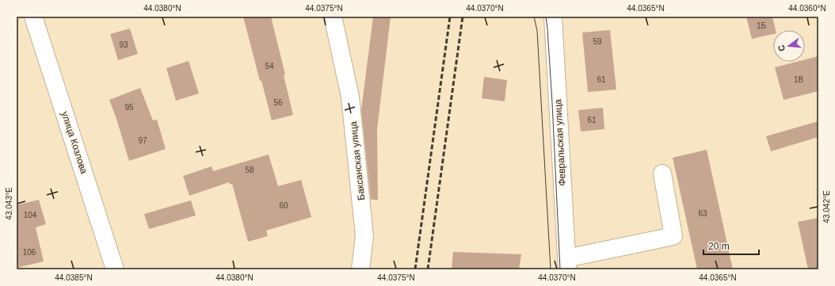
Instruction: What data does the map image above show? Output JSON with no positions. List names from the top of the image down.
{
  "streets": {
    "street": ["улица Козлова", "Февральская улица", "Баксанская улица"]
  },
  "house_numbers": [
    "1Б",
    "59",
    "93",
    "54",
    "61",
    "1В",
    "56",
    "95",
    "61",
    "97",
    "58",
    "60",
    "63",
    "104",
    "106"
  ],
  "scale_bar": "20 m",
  "north": "left",
  "coordinates": [
    "44.0380°N",
    "44.0375°N",
    "44.0370°N",
    "44.0365°N",
    "44.0360°N",
    "43.043°E",
    "43.042°E",
    "44.0385°N"
  ]
}
